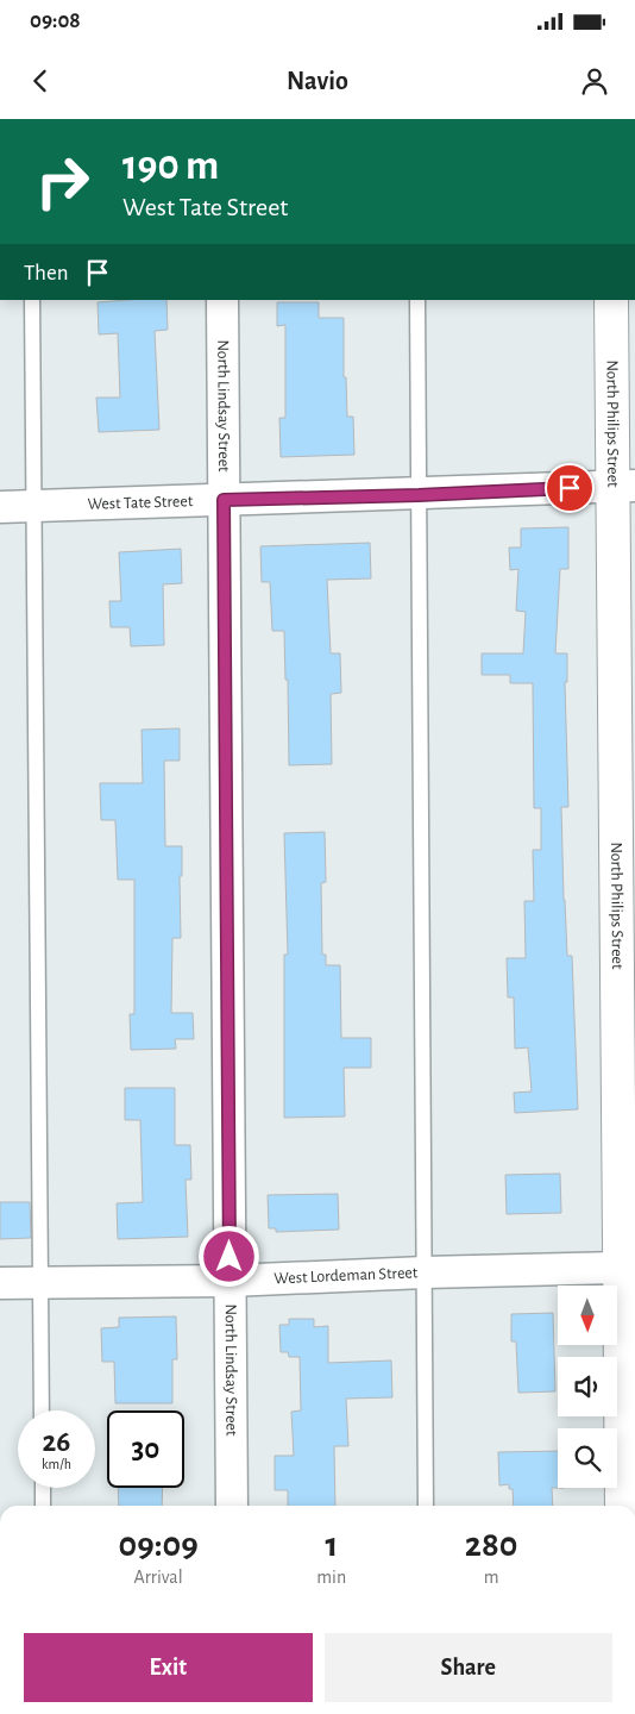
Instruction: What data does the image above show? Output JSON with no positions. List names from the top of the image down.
{
  "streets": {
    "street": [
      "North Lindsay Street",
      "North Philips Street",
      "West Tate Street",
      "West Lordeman Street"
    ]
  },
  "crossings": [
    ["North Lindsay Street", "West Tate Street"],
    ["North Lindsay Street", "West Lordeman Street"],
    ["North Philips Street", "West Tate Street"],
    ["North Philips Street", "West Lordeman Street"]
  ],
  "north": "bottom",
  "page": {
    "status": "09:08",
    "header": "Navio",
    "turn": ["190 m", "West Tate Street"],
    "then": "Then",
    "speed": "26 km/h",
    "limit": "30",
    "eta": [
      "09:09",
      "Arrival",
      "1",
      "min",
      "280",
      "m"
    ],
    "buttons": ["Exit", "Share"]
  }
}
